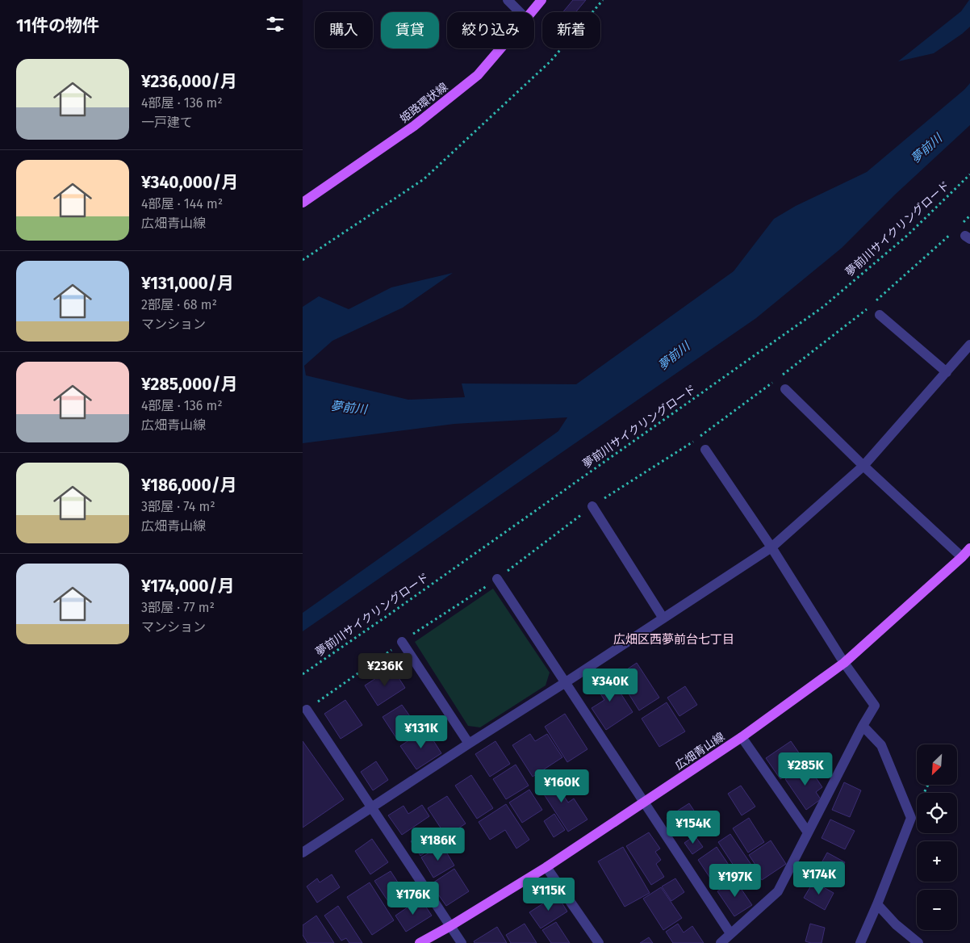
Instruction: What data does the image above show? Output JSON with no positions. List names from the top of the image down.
{
  "streets": {
    "main road": ["姫路環状線", "広畑青山線"],
    "path": ["夢前川サイクリングロード"]
  },
  "districts": ["広畑区西夢前台七丁目"],
  "water": ["夢前川"],
  "north": "bottom left",
  "page": {
    "heading": "11件の物件",
    "chip": [
      "購入",
      "賃貸",
      "絞り込み",
      "新着"
    ],
    "list": [
      {
        "name": "¥236,000/月",
        "note": "4部屋 · 136 m² · 一戸建て"
      },
      {
        "name": "¥340,000/月",
        "note": "4部屋 · 144 m² · 広畑青山線"
      },
      {
        "name": "¥131,000/月",
        "note": "2部屋 · 68 m² · マンション"
      },
      {
        "name": "¥285,000/月",
        "note": "4部屋 · 136 m² · 広畑青山線"
      },
      {
        "name": "¥186,000/月",
        "note": "3部屋 · 74 m² · 広畑青山線"
      },
      {
        "name": "¥174,000/月",
        "note": "3部屋 · 77 m² · マンション"
      }
    ],
    "price": [
      "¥236K",
      "¥340K",
      "¥131K",
      "¥285K",
      "¥160K",
      "¥154K",
      "¥186K",
      "¥174K",
      "¥197K",
      "¥115K",
      "¥176K"
    ],
    "map_buttons": ["+", "−"]
  }
}
